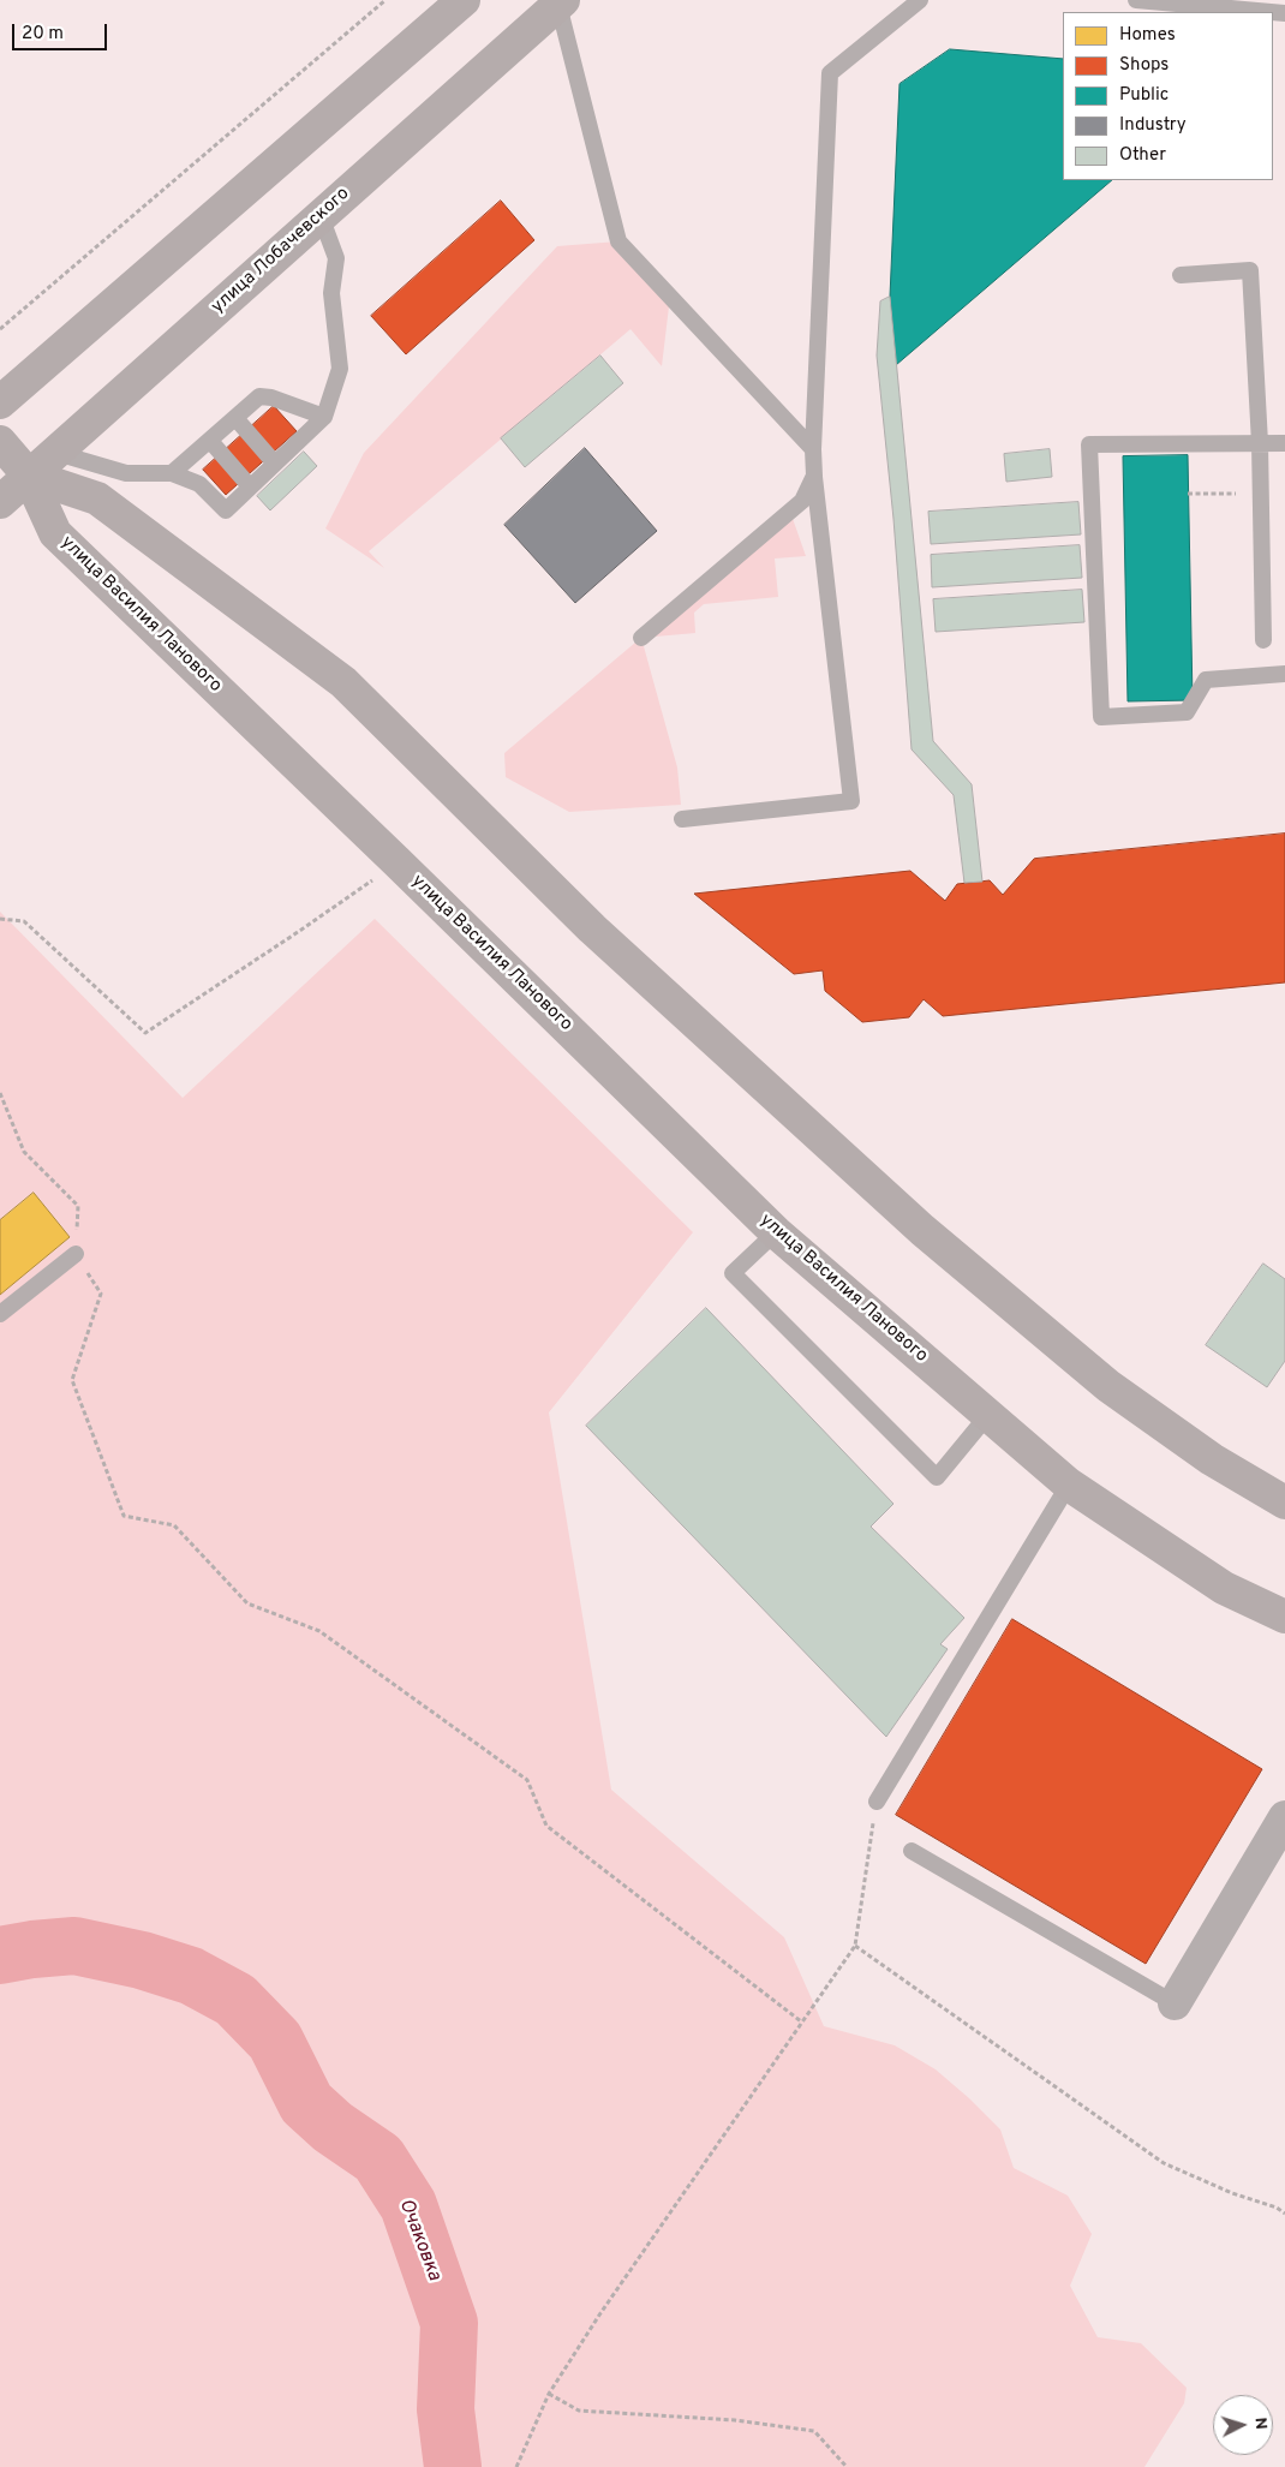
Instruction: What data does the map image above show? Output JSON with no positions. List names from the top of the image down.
{
  "streets": {
    "street": ["улица Лобачевского", "улица Василия Ланового"]
  },
  "crossings": [
    ["улица Лобачевского", "улица Василия Ланового"]
  ],
  "water": ["Очаковка"],
  "legend": [
    "Homes",
    "Shops",
    "Public",
    "Industry",
    "Other"
  ],
  "scale_bar": "20 m",
  "north": "right"
}
